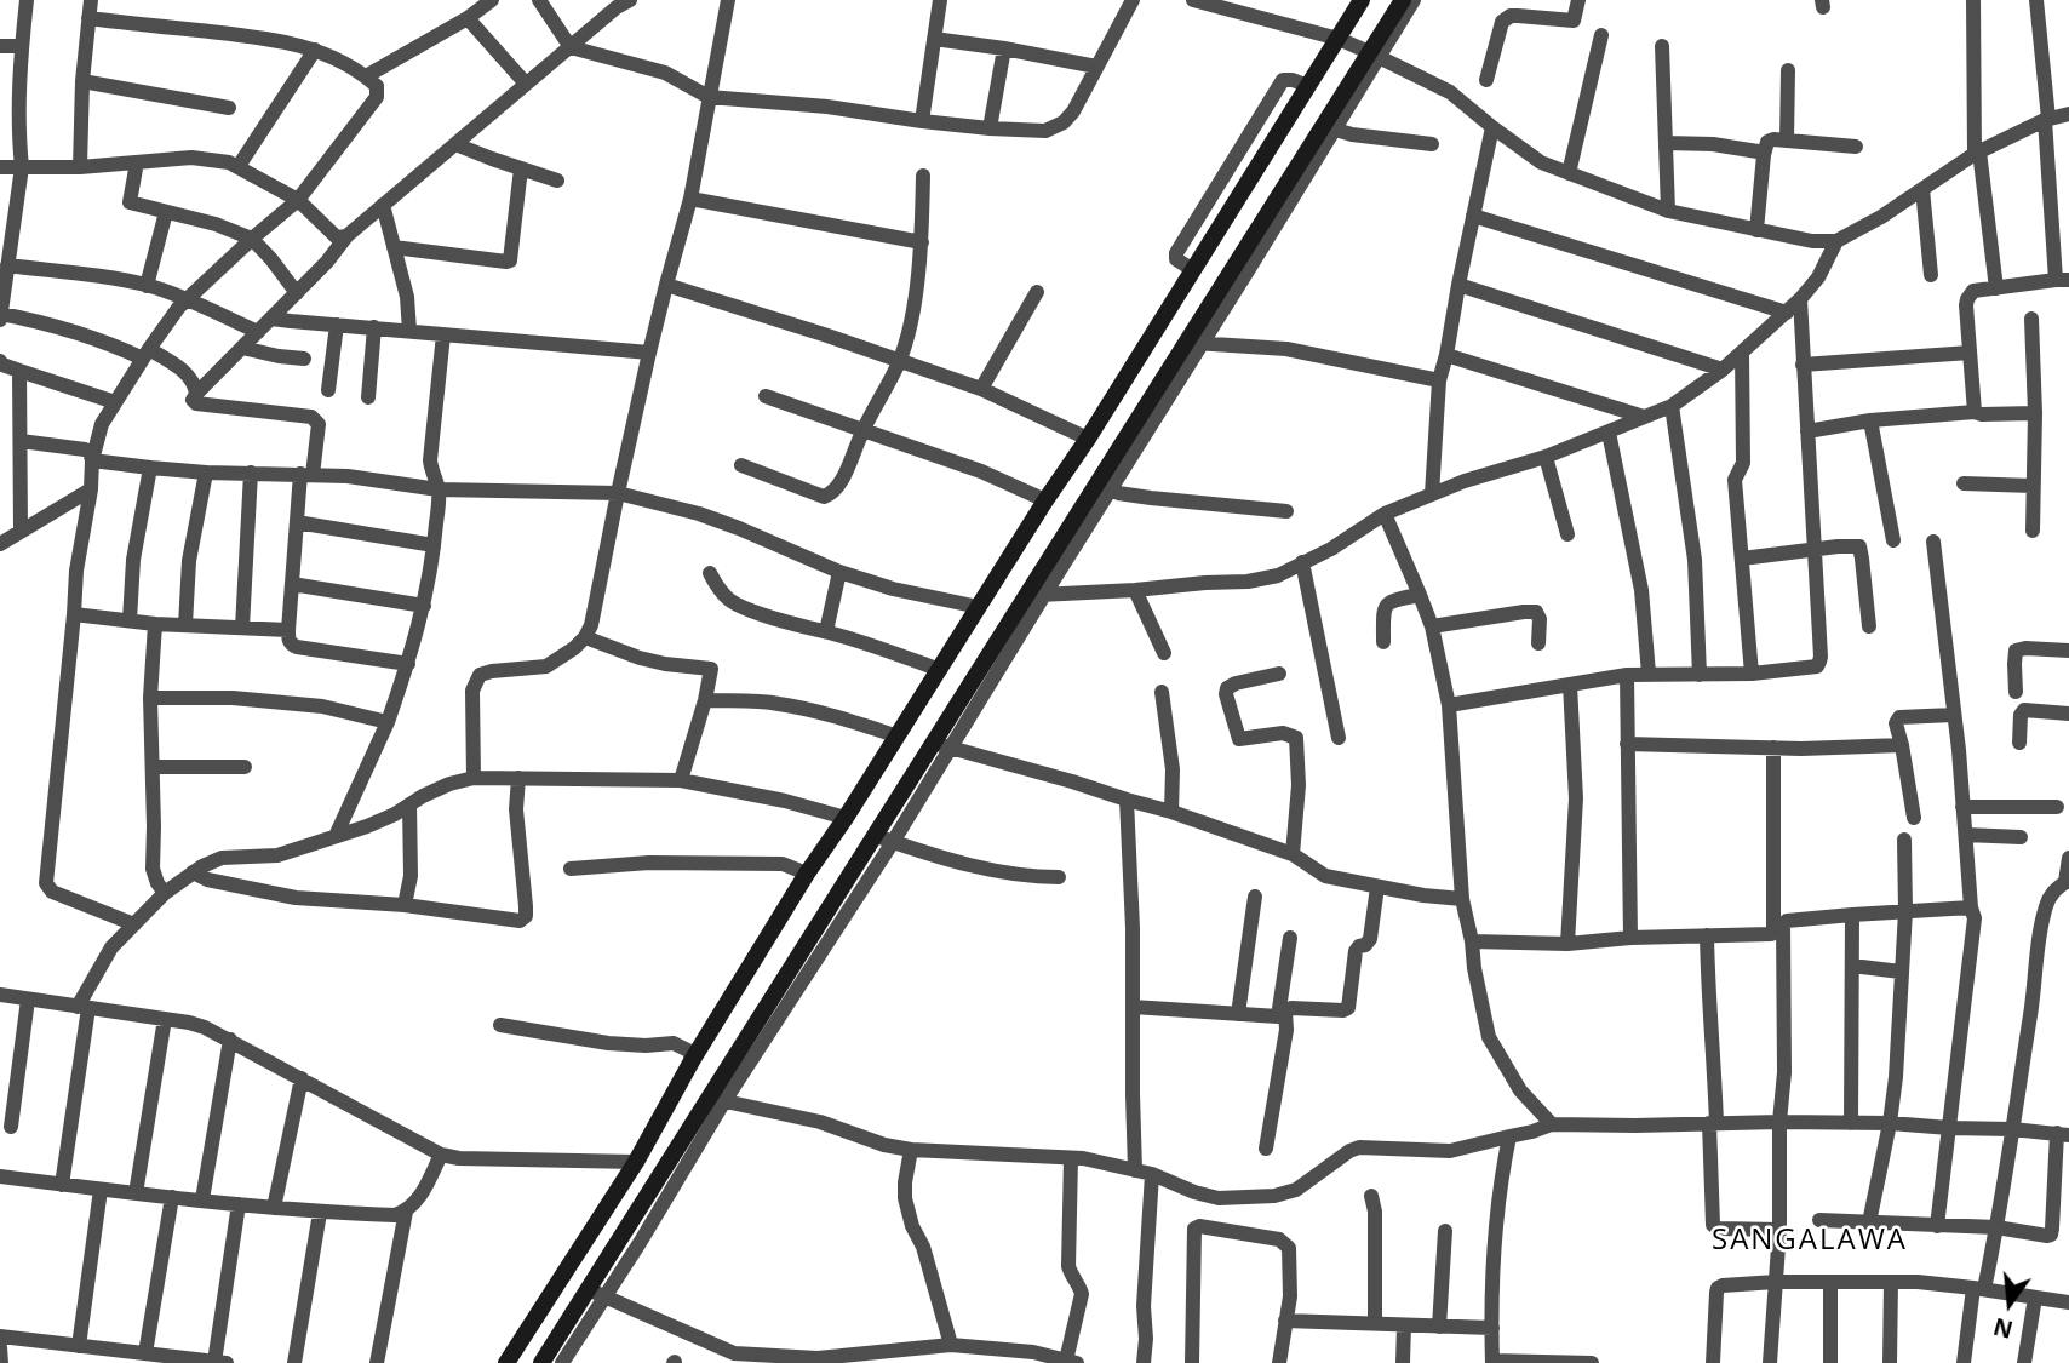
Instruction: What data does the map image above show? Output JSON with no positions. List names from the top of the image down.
{
  "districts": ["SANGALAWA"],
  "north": "bottom"
}
